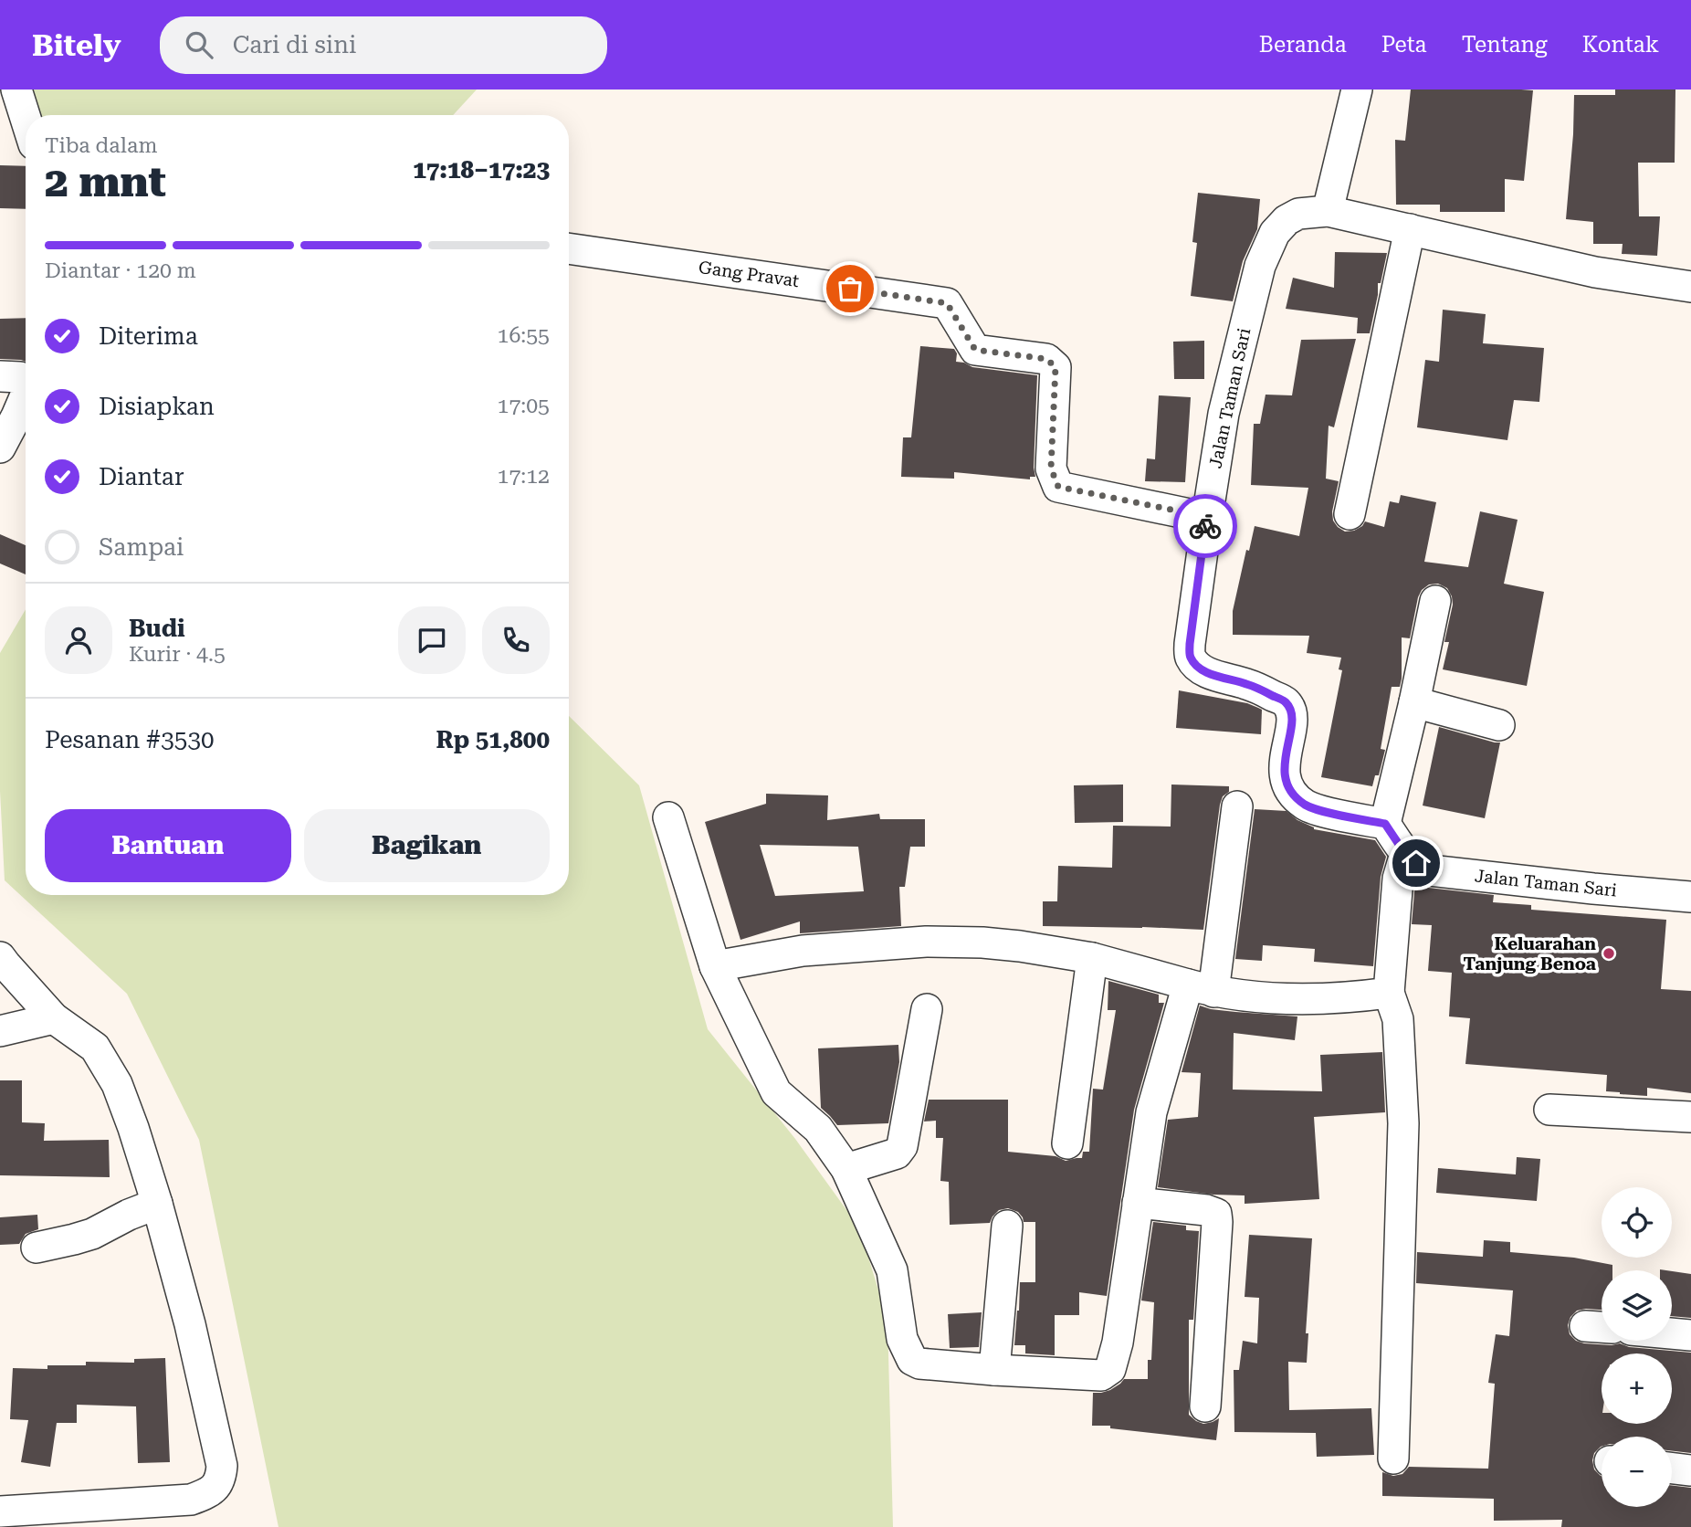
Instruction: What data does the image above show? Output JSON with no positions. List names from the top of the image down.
{
  "streets": {
    "street": ["Gang Pravat", "Jalan Taman Sari"]
  },
  "crossings": [
    ["Gang Pravat", "Jalan Taman Sari"]
  ],
  "places": ["Keluarahan Tanjung Benoa"],
  "page": {
    "header": "Bitely",
    "search": "Cari di sini",
    "nav": [
      "Beranda",
      "Peta",
      "Tentang",
      "Kontak"
    ],
    "heading": ["2 mnt", "Tiba dalam", "17:18–17:23"],
    "panel": [
      "Budi",
      "Kurir · 4.5",
      "Pesanan #3530",
      "Rp 51,800"
    ],
    "bar": "Diantar · 120 m",
    "list": [
      ["Diterima", "16:55"],
      ["Disiapkan", "17:05"],
      ["Diantar", "17:12"],
      "Sampai"
    ],
    "buttons": ["Bantuan", "Bagikan"],
    "map_buttons": ["+", "−"]
  }
}
